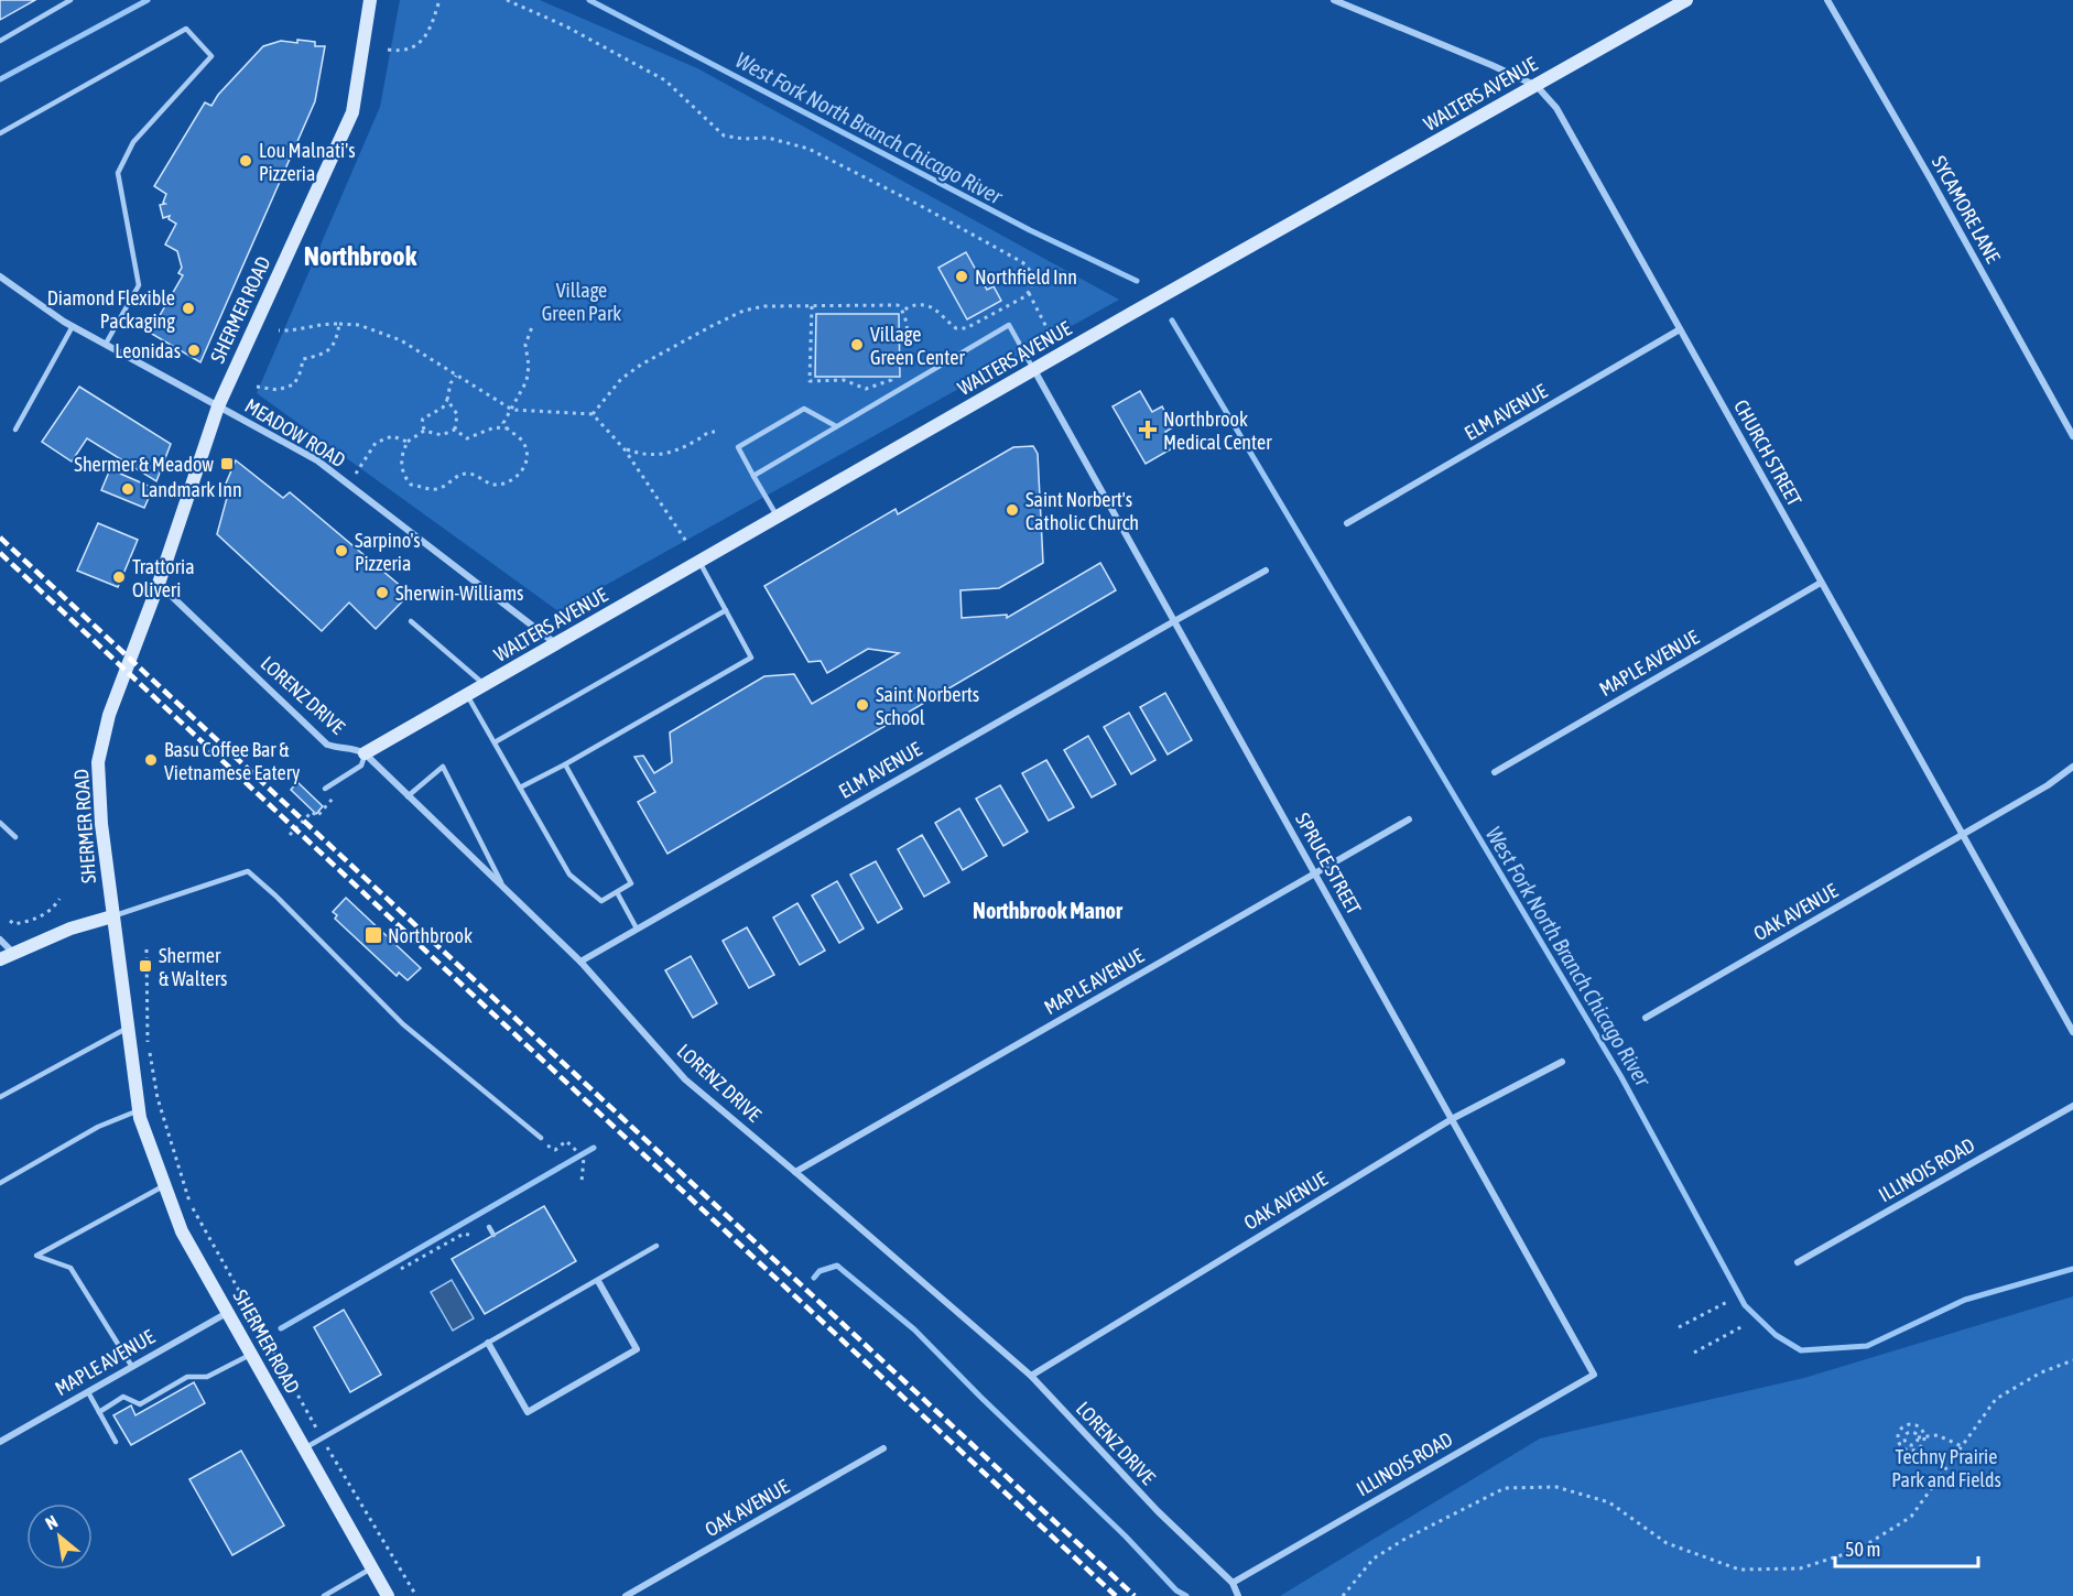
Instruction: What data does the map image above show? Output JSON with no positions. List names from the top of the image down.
{
  "streets": {
    "main road": ["WALTERS AVENUE", "SHERMER ROAD"],
    "street": [
      "SYCAMORE LANE",
      "ELM AVENUE",
      "MEADOW ROAD",
      "CHURCH STREET",
      "MAPLE AVENUE",
      "LORENZ DRIVE",
      "SPRUCE STREET",
      "OAK AVENUE",
      "ILLINOIS ROAD"
    ]
  },
  "crossings": [
    ["WALTERS AVENUE", "MEADOW ROAD"],
    ["WALTERS AVENUE", "CHURCH STREET"],
    ["WALTERS AVENUE", "LORENZ DRIVE"],
    ["WALTERS AVENUE", "SPRUCE STREET"],
    ["SHERMER ROAD", "MEADOW ROAD"],
    ["SHERMER ROAD", "MAPLE AVENUE"],
    ["SHERMER ROAD", "LORENZ DRIVE"],
    ["ELM AVENUE", "CHURCH STREET"],
    ["ELM AVENUE", "LORENZ DRIVE"],
    ["ELM AVENUE", "SPRUCE STREET"],
    ["CHURCH STREET", "MAPLE AVENUE"],
    ["CHURCH STREET", "OAK AVENUE"],
    ["MAPLE AVENUE", "LORENZ DRIVE"],
    ["MAPLE AVENUE", "SPRUCE STREET"],
    ["LORENZ DRIVE", "OAK AVENUE"],
    ["LORENZ DRIVE", "ILLINOIS ROAD"],
    ["SPRUCE STREET", "OAK AVENUE"],
    ["SPRUCE STREET", "ILLINOIS ROAD"]
  ],
  "districts": ["Northbrook", "Northbrook Manor"],
  "water": ["West Fork North Branch Chicago River"],
  "parks": ["Village Green Park", "Techny Prairie Park and Fields"],
  "places": {
    "other": [
      "Lou Malnati's Pizzeria",
      "Northfield Inn",
      "Diamond Flexible Packaging",
      "Village Green Center",
      "Leonidas",
      "Landmark Inn",
      "Saint Norbert's Catholic Church",
      "Sarpino's Pizzeria",
      "Trattoria Oliveri",
      "Sherwin-Williams",
      "Saint Norberts School",
      "Basu Coffee Bar & Vietnamese Eatery"
    ],
    "health": ["Northbrook Medical Center"],
    "transit": ["Shermer & Meadow", "Northbrook", "Shermer & Walters"]
  },
  "scale_bar": "50 m",
  "north": "top left"
}
